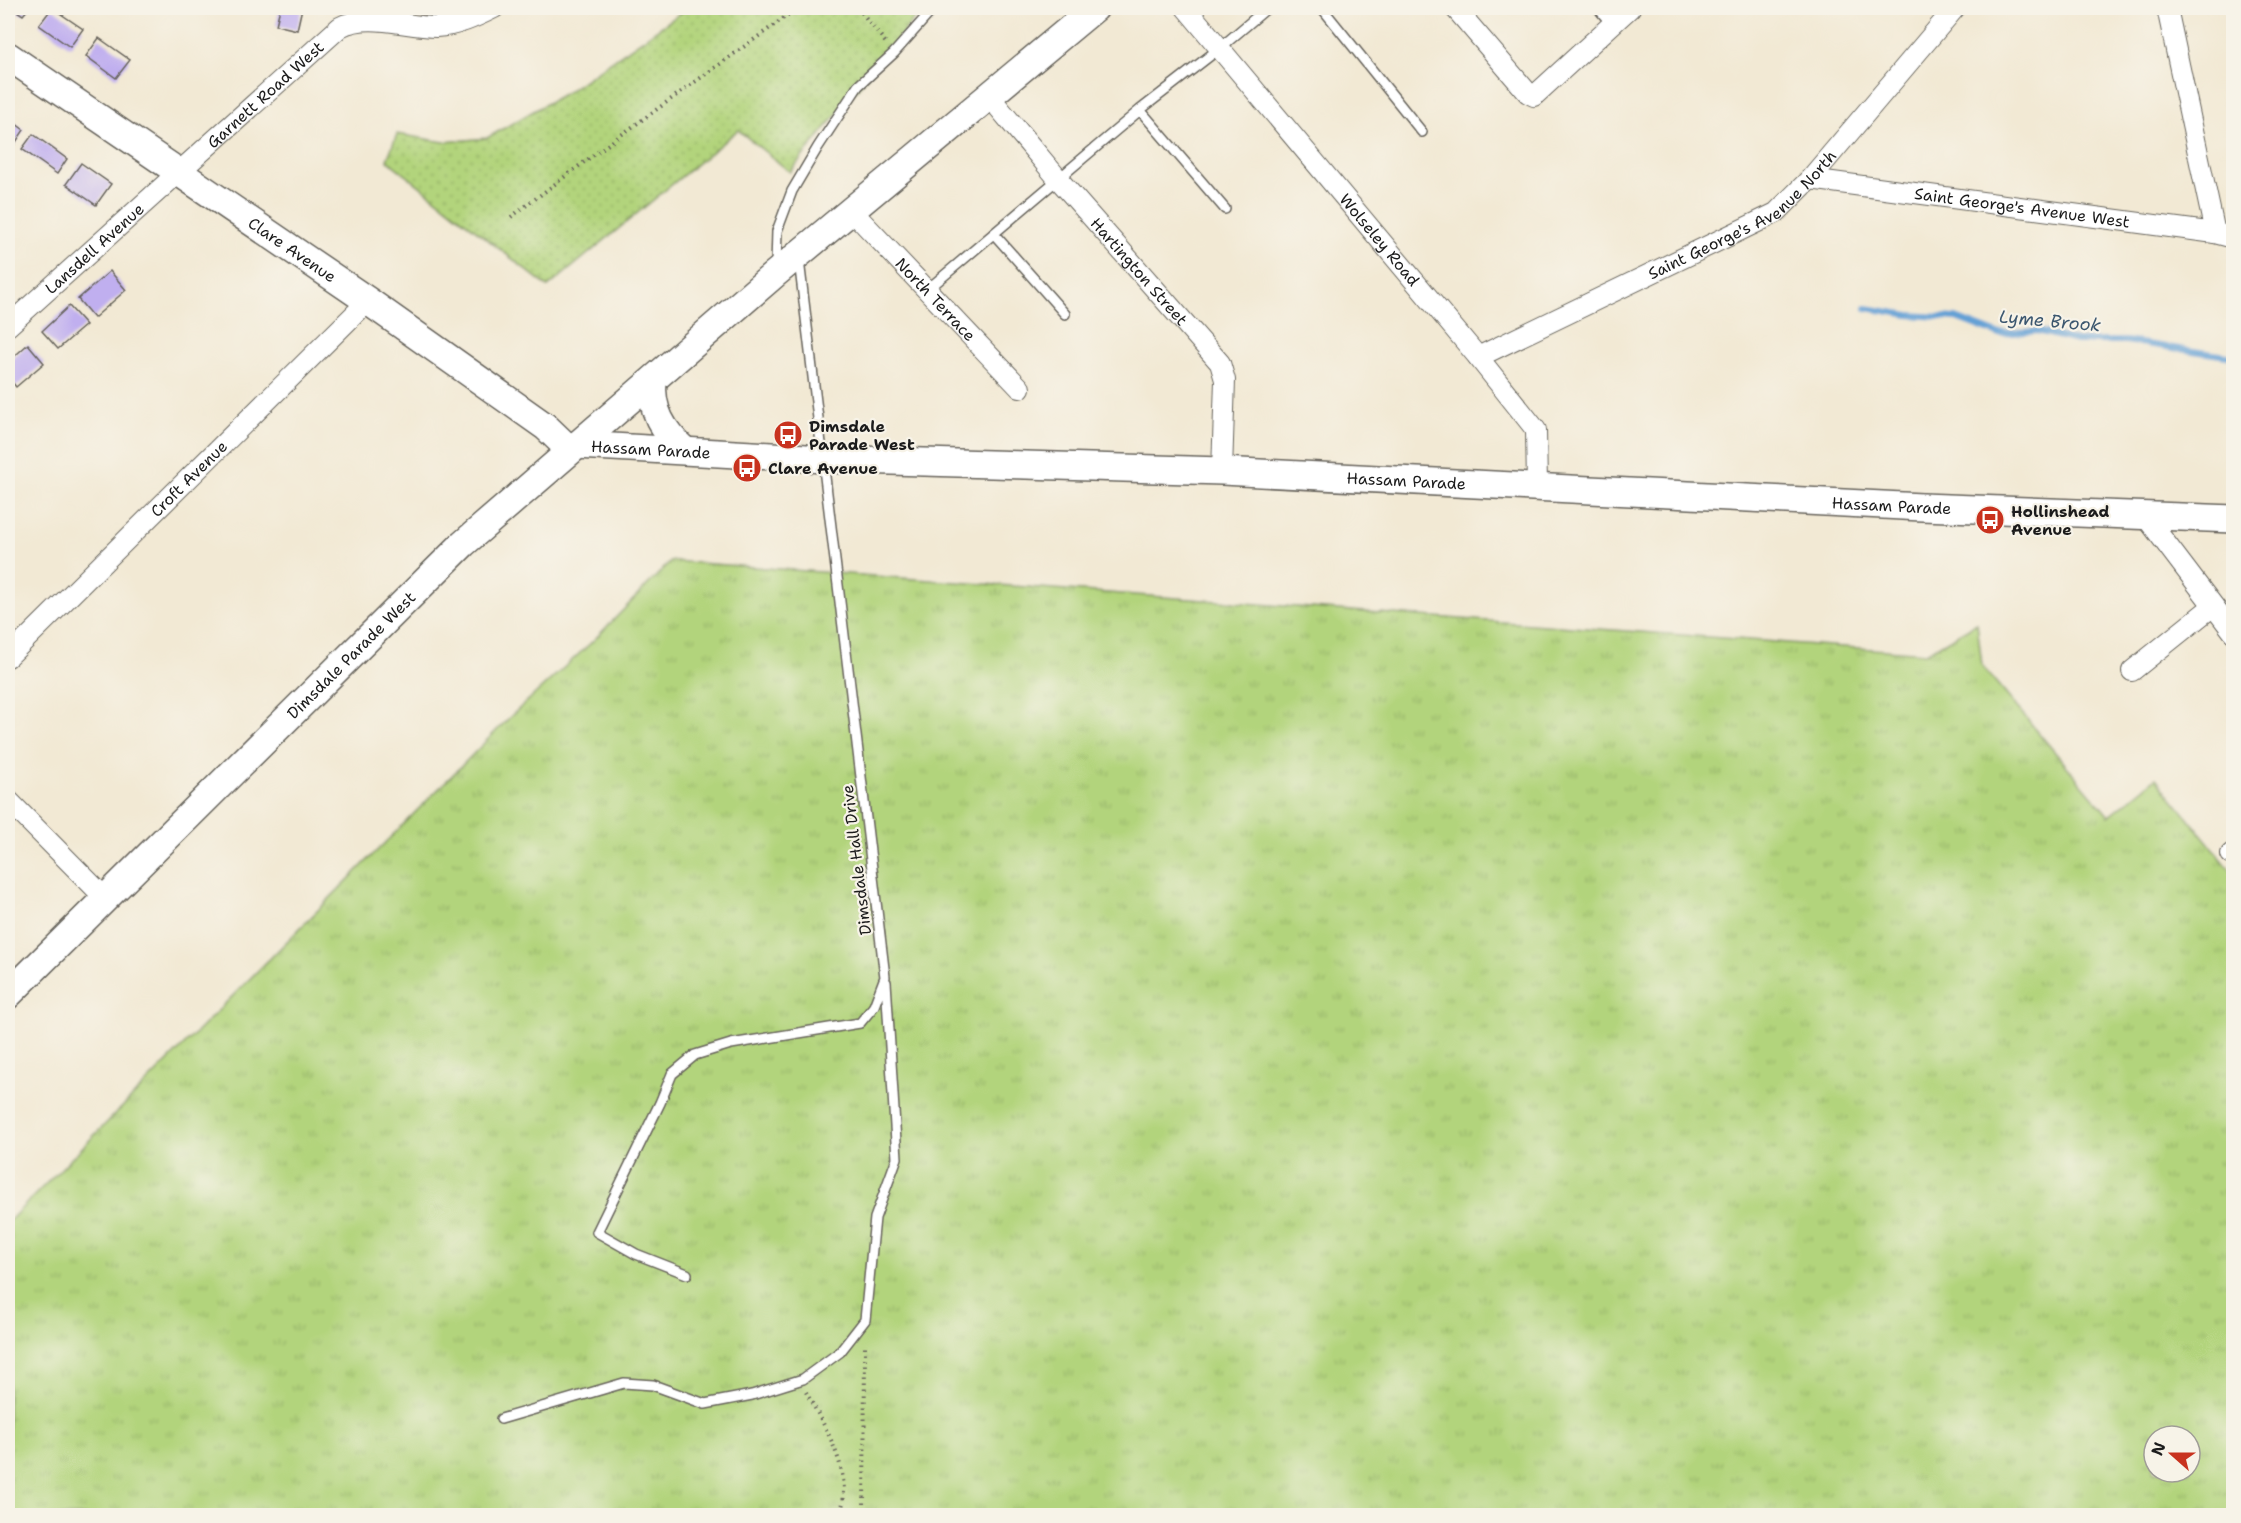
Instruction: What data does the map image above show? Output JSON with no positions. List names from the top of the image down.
{
  "streets": {
    "street": [
      "Garnett Road West",
      "Saint George's Avenue West",
      "Saint George's Avenue North",
      "Wolseley Road",
      "Clare Avenue",
      "Lansdell Avenue",
      "Hartington Street",
      "North Terrace",
      "Hassam Parade",
      "Croft Avenue",
      "Dimsdale Parade West"
    ],
    "lane": ["Dimsdale Hall Drive"]
  },
  "crossings": [
    ["Garnett Road West", "Clare Avenue"],
    ["Garnett Road West", "Lansdell Avenue"],
    ["Saint George's Avenue West", "Saint George's Avenue North"],
    ["Saint George's Avenue North", "Wolseley Road"],
    ["Wolseley Road", "Hassam Parade"],
    ["Clare Avenue", "Lansdell Avenue"],
    ["Clare Avenue", "Hassam Parade"],
    ["Clare Avenue", "Croft Avenue"],
    ["Clare Avenue", "Dimsdale Parade West"],
    ["Hartington Street", "Hassam Parade"],
    ["Hartington Street", "Dimsdale Parade West"],
    ["North Terrace", "Dimsdale Parade West"],
    ["Hassam Parade", "Dimsdale Parade West"],
    ["Hassam Parade", "Dimsdale Hall Drive"],
    ["Dimsdale Parade West", "Dimsdale Hall Drive"]
  ],
  "water": ["Lyme Brook"],
  "places": {
    "bus stop": ["Dimsdale Parade West", "Clare Avenue", "Hollinshead Avenue"]
  },
  "north": "left"
}
